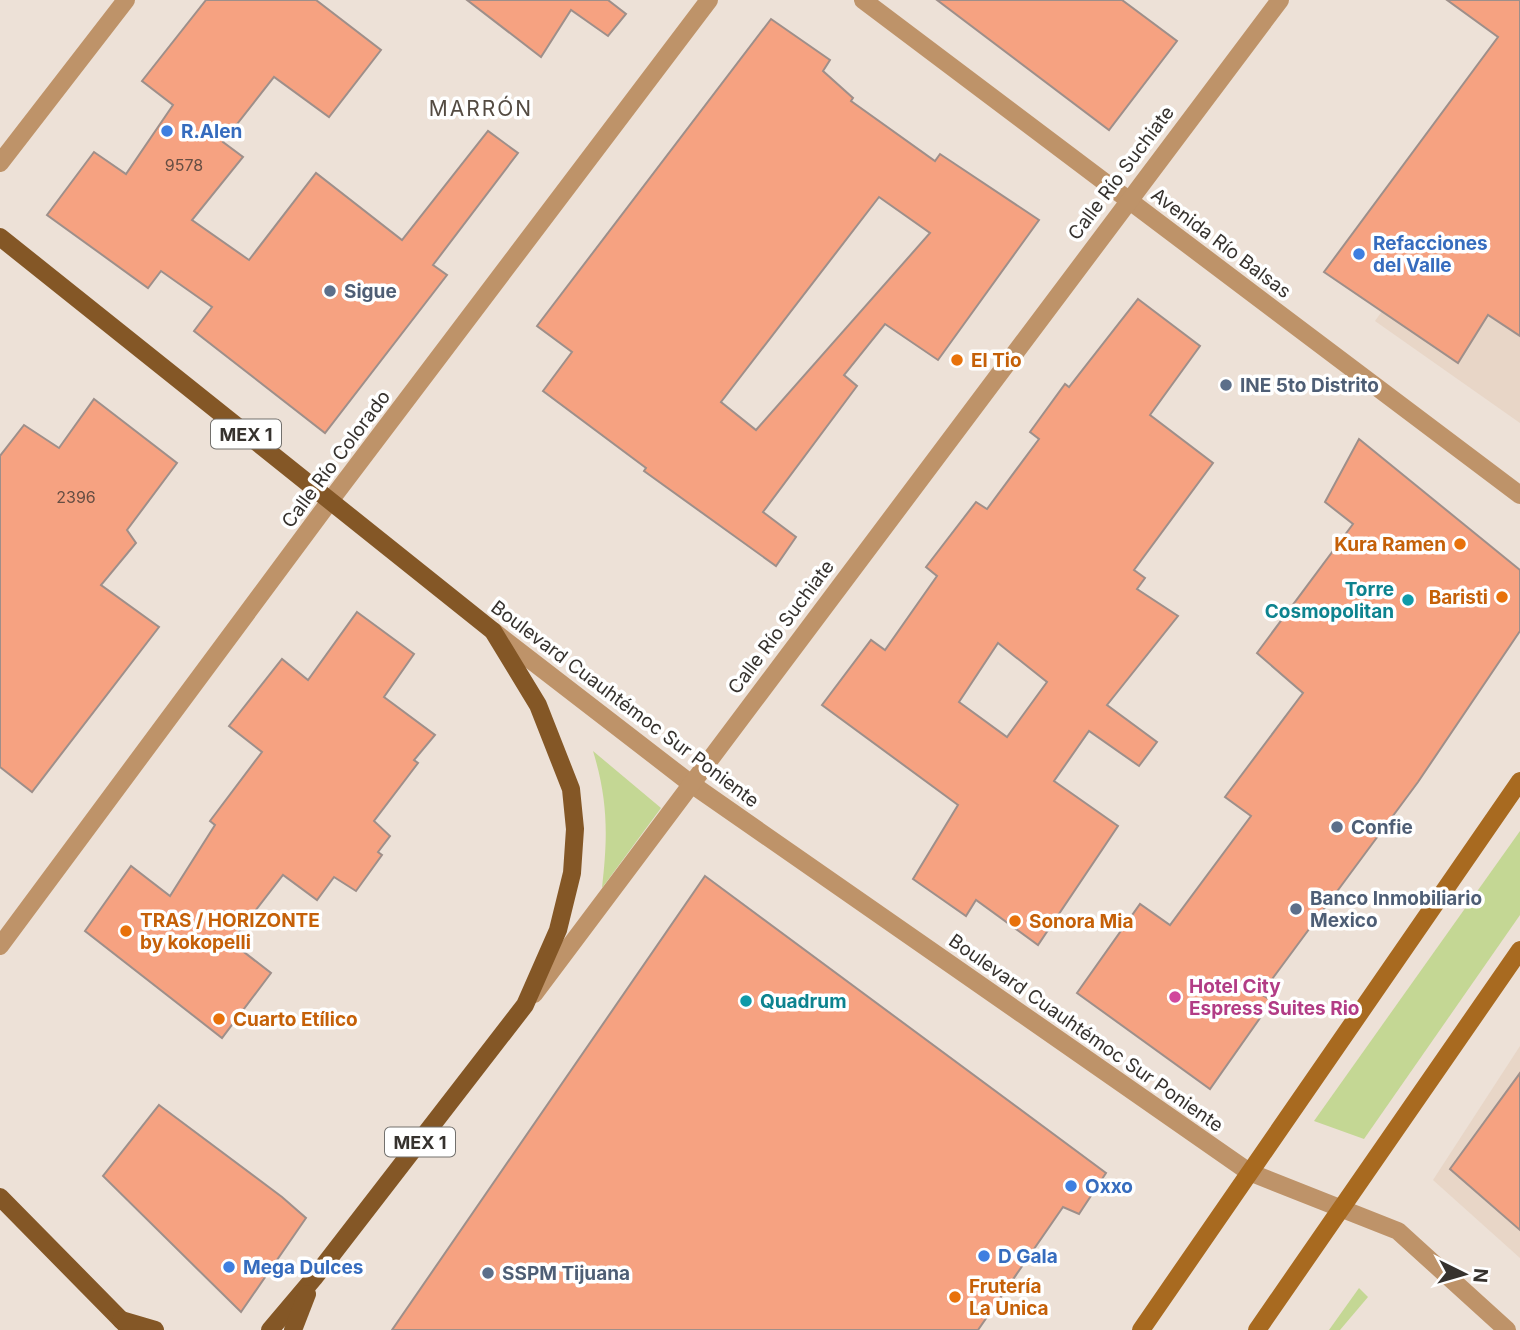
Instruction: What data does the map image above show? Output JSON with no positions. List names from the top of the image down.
{
  "streets": {
    "main road": ["Calle Río Suchiate", "MEX 1", "Boulevard Cuauhtémoc Sur Poniente"],
    "street": ["Avenida Río Balsas", "Calle Río Colorado"]
  },
  "crossings": [
    ["Calle Río Suchiate", "Avenida Río Balsas"],
    ["Calle Río Suchiate", "MEX 1"],
    ["Calle Río Suchiate", "Boulevard Cuauhtémoc Sur Poniente"],
    ["MEX 1", "Boulevard Cuauhtémoc Sur Poniente"],
    ["Calle Río Colorado", "Boulevard Cuauhtémoc Sur Poniente"]
  ],
  "districts": ["MARRÓN"],
  "places": [
    "R.Alen",
    "Refacciones del Valle",
    "Sigue",
    "El Tio",
    "INE 5to Distrito",
    "Kura Ramen",
    "Baristi",
    "Torre Cosmopolitan",
    "Confie",
    "Banco Inmobiliario Mexico",
    "Sonora Mia",
    "TRAS / HORIZONTE by kokopelli",
    "Hotel City Espress Suites Rio",
    "Quadrum",
    "Cuarto Etílico",
    "Oxxo",
    "D Gala",
    "Mega Dulces",
    "SSPM Tijuana",
    "Frutería La Unica"
  ],
  "house_numbers": ["9578", "2396"],
  "north": "right"
}
